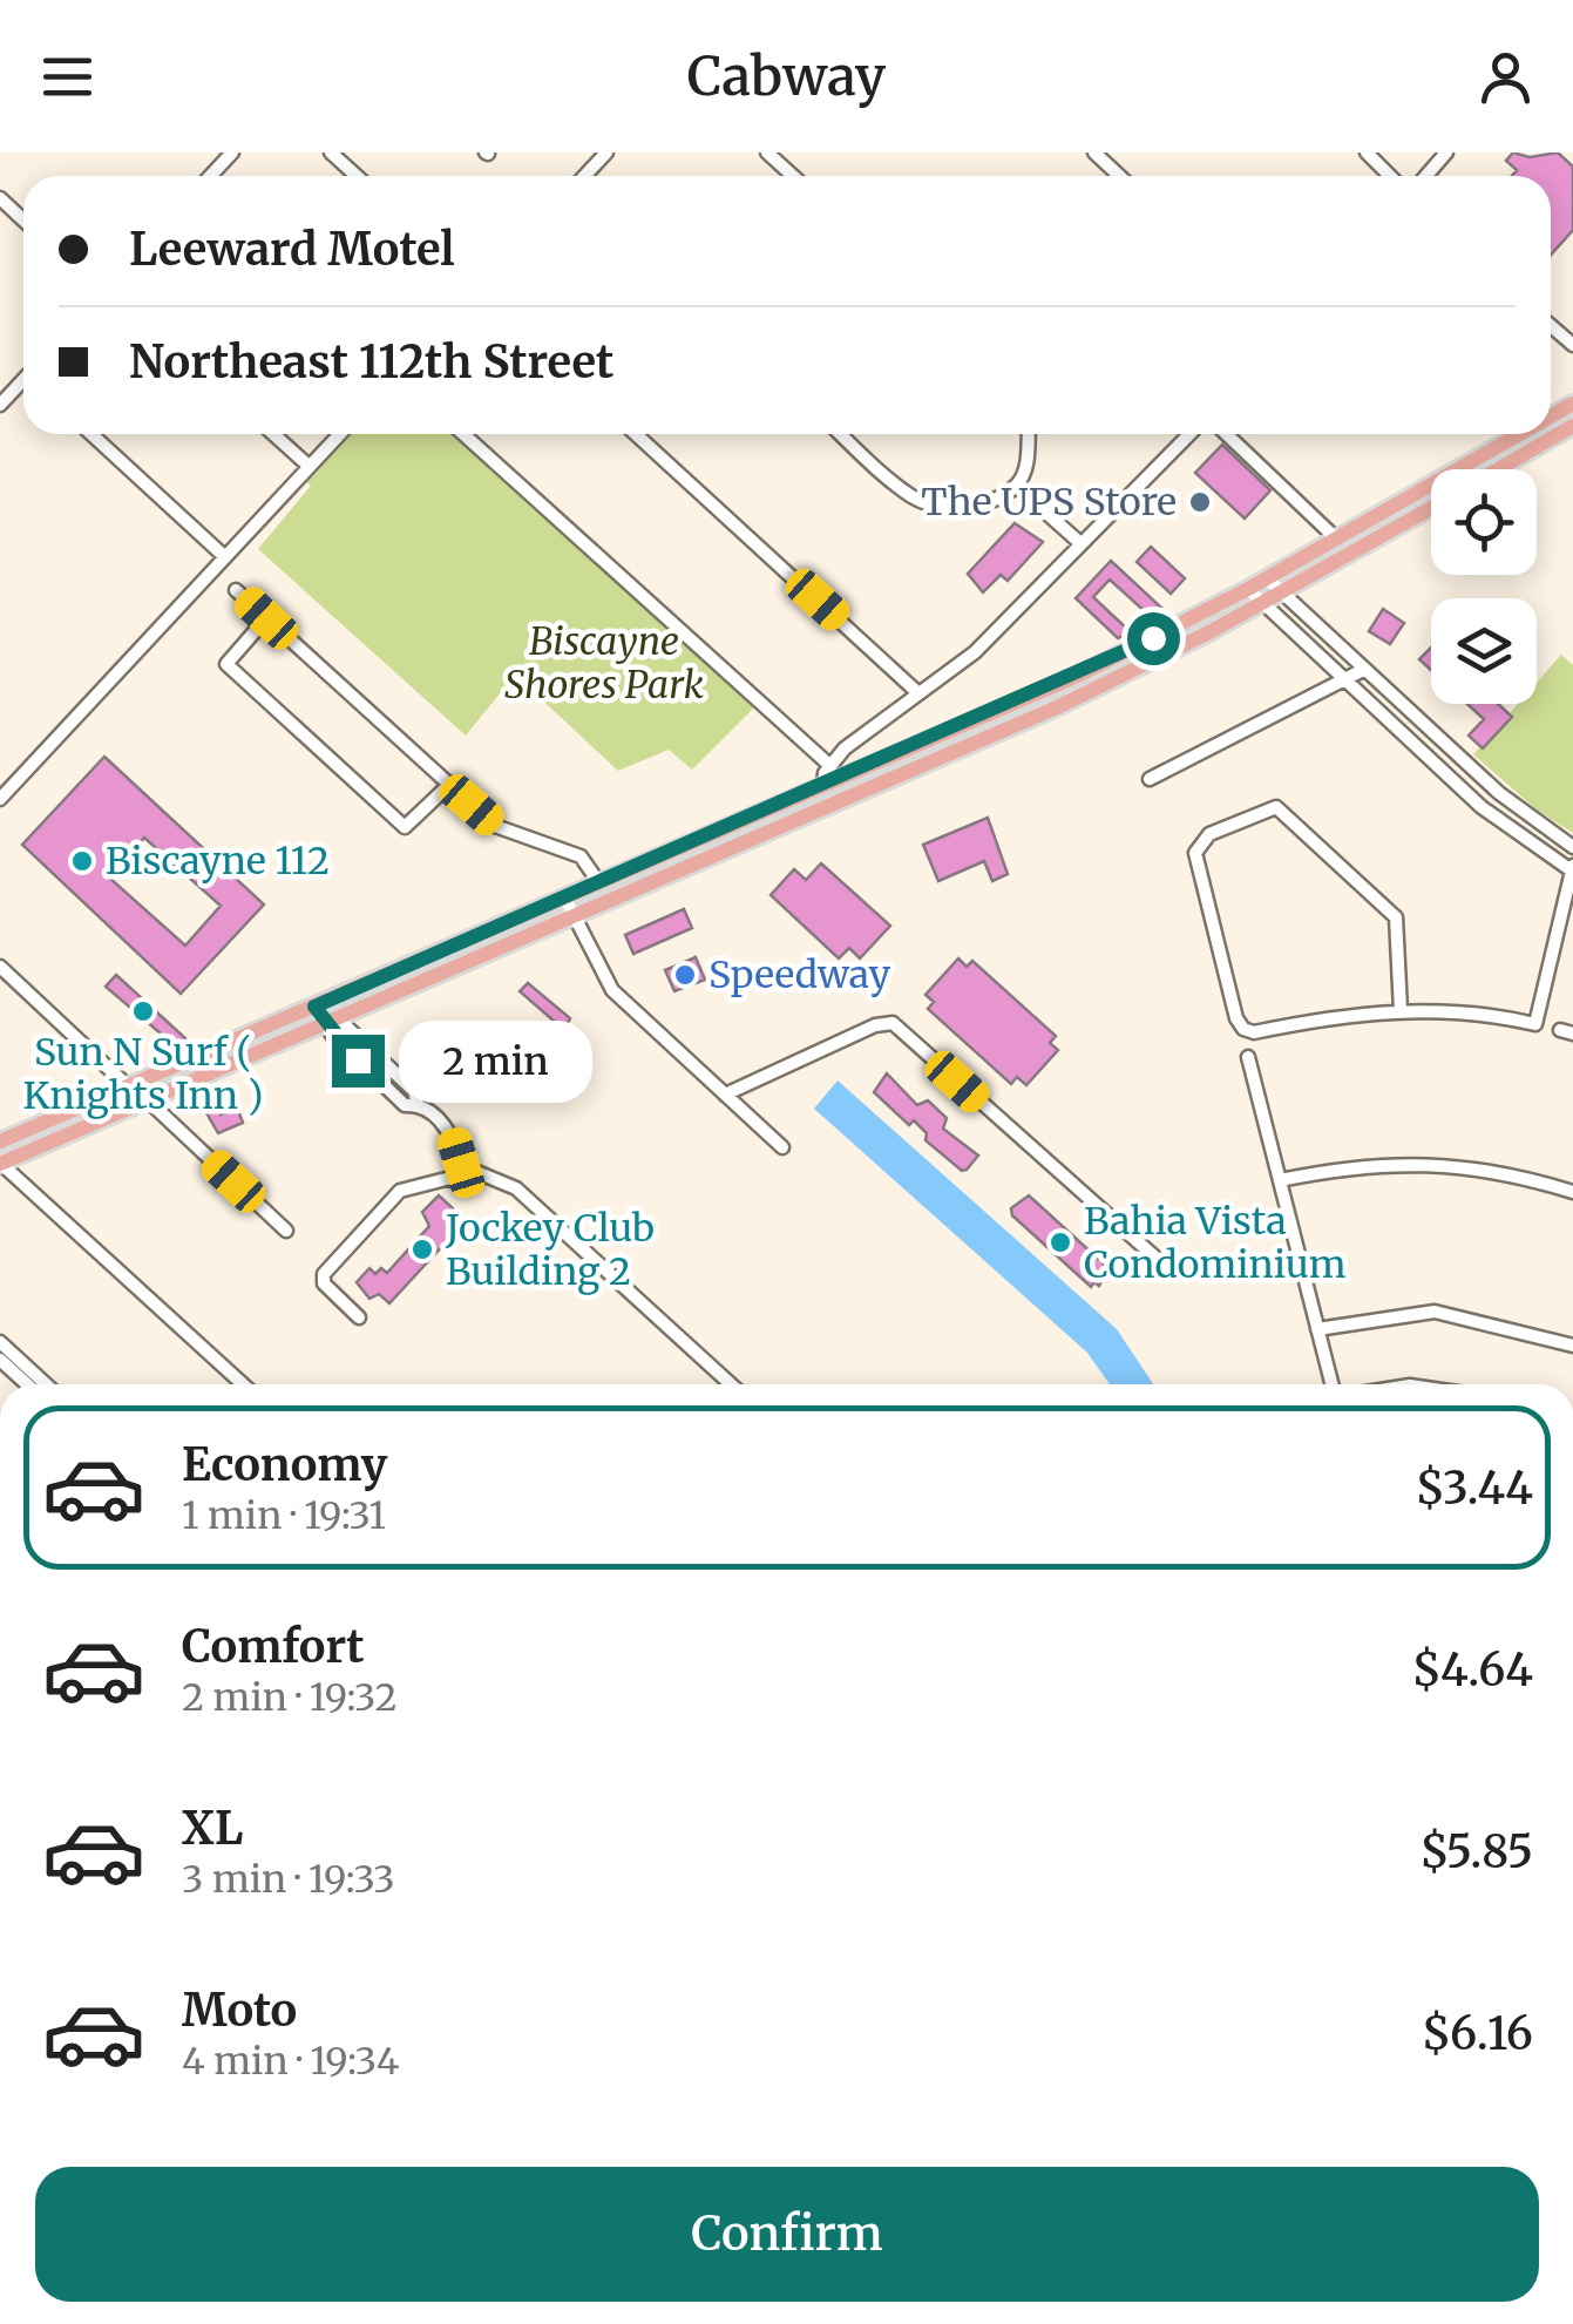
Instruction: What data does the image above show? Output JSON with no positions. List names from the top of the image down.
{
  "parks": ["Biscayne Shores Park"],
  "places": [
    "The UPS Store",
    "Biscayne 112",
    "Speedway",
    "Sun N Surf ( Knights Inn )",
    "Bahia Vista Condominium",
    "Jockey Club Building 2"
  ],
  "page": {
    "header": "Cabway",
    "banner": ["Leeward Motel", "Northeast 112th Street"],
    "bubble": "2 min",
    "list": [
      {
        "name": "Economy",
        "note": "1 min · 19:31",
        "value": "$3.44"
      },
      {
        "name": "Comfort",
        "note": "2 min · 19:32",
        "value": "$4.64"
      },
      {
        "name": "XL",
        "note": "3 min · 19:33",
        "value": "$5.85"
      },
      {
        "name": "Moto",
        "note": "4 min · 19:34",
        "value": "$6.16"
      }
    ],
    "buttons": "Confirm"
  }
}
